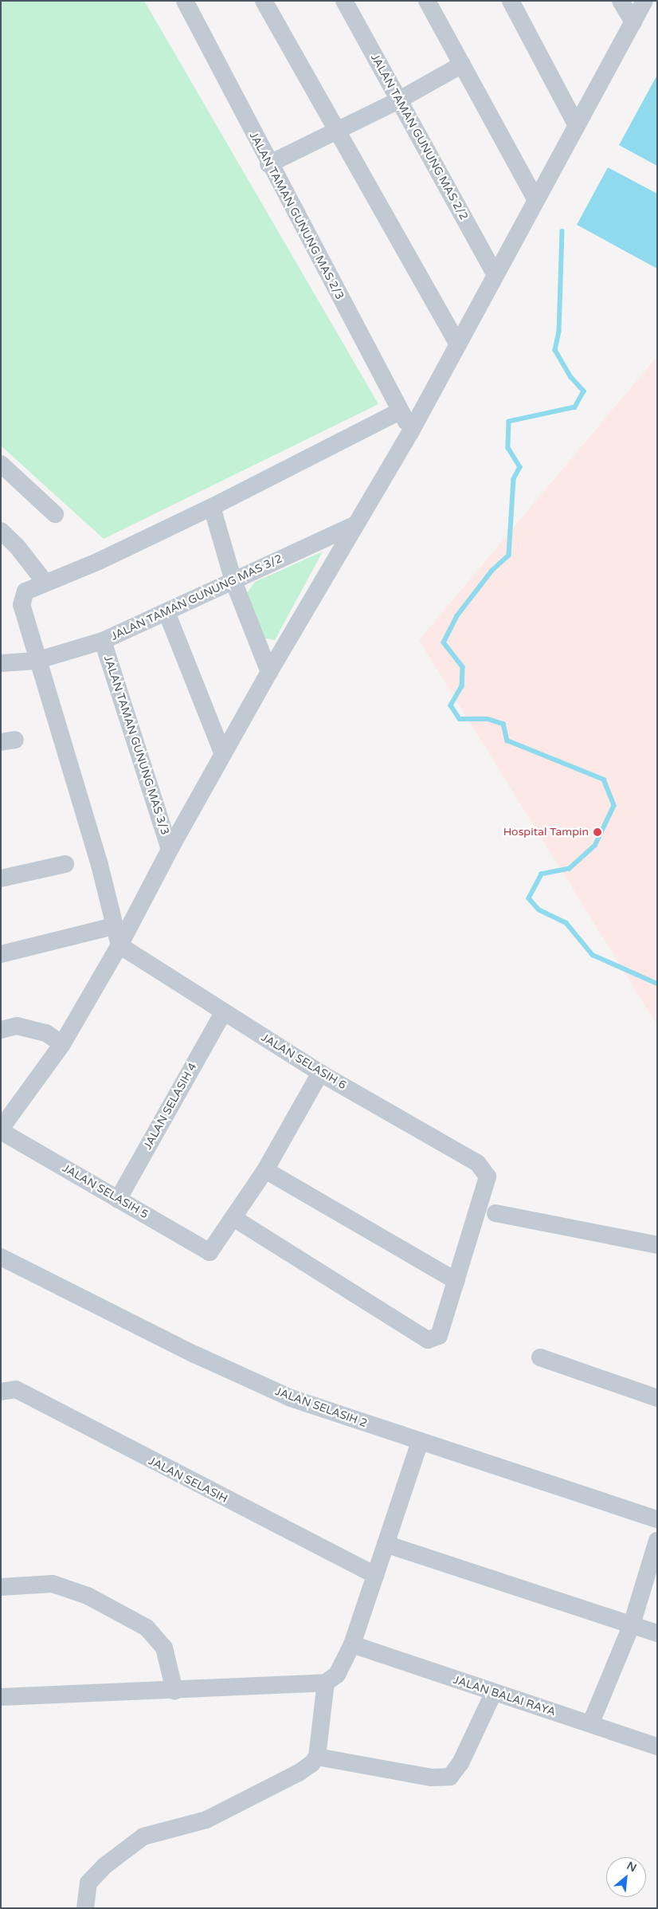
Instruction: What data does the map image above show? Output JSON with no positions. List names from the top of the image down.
{
  "streets": {
    "street": [
      "JALAN TAMAN GUNUNG MAS 2/2",
      "JALAN TAMAN GUNUNG MAS 2/3",
      "JALAN TAMAN GUNUNG MAS 3/2",
      "JALAN TAMAN GUNUNG MAS 3/3",
      "JALAN SELASIH 6",
      "JALAN SELASIH 4",
      "JALAN SELASIH 5",
      "JALAN SELASIH 2",
      "JALAN SELASIH",
      "JALAN BALAI RAYA"
    ]
  },
  "crossings": [
    ["JALAN TAMAN GUNUNG MAS 3/2", "JALAN TAMAN GUNUNG MAS 3/3"],
    ["JALAN SELASIH 6", "JALAN SELASIH 4"],
    ["JALAN SELASIH 4", "JALAN SELASIH 5"]
  ],
  "places": ["Hospital Tampin"],
  "north": "top right"
}
